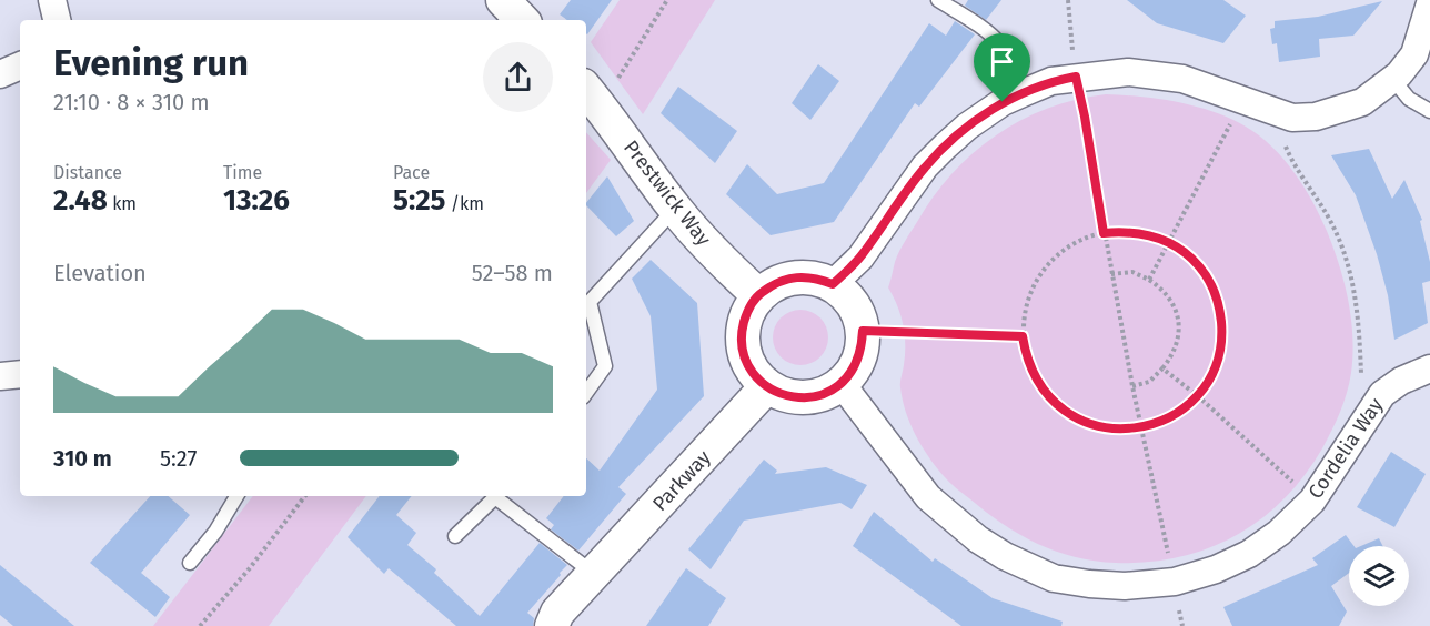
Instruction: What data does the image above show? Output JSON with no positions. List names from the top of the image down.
{
  "streets": {
    "street": ["Prestwick Way", "Cordelia Way", "Parkway"]
  },
  "crossings": [
    ["Prestwick Way", "Cordelia Way"],
    ["Prestwick Way", "Parkway"],
    ["Cordelia Way", "Parkway"]
  ],
  "page": {
    "heading": ["Evening run", "21:10 · 8 × 310 m"],
    "stats": [
      ["Distance", "2.48 km"],
      ["Time", "13:26"],
      ["Pace", "5:25 /km"]
    ],
    "chart": ["Elevation", "52–58 m"],
    "list": [
      {
        "name": "310 m",
        "note": "5:27"
      }
    ]
  }
}
